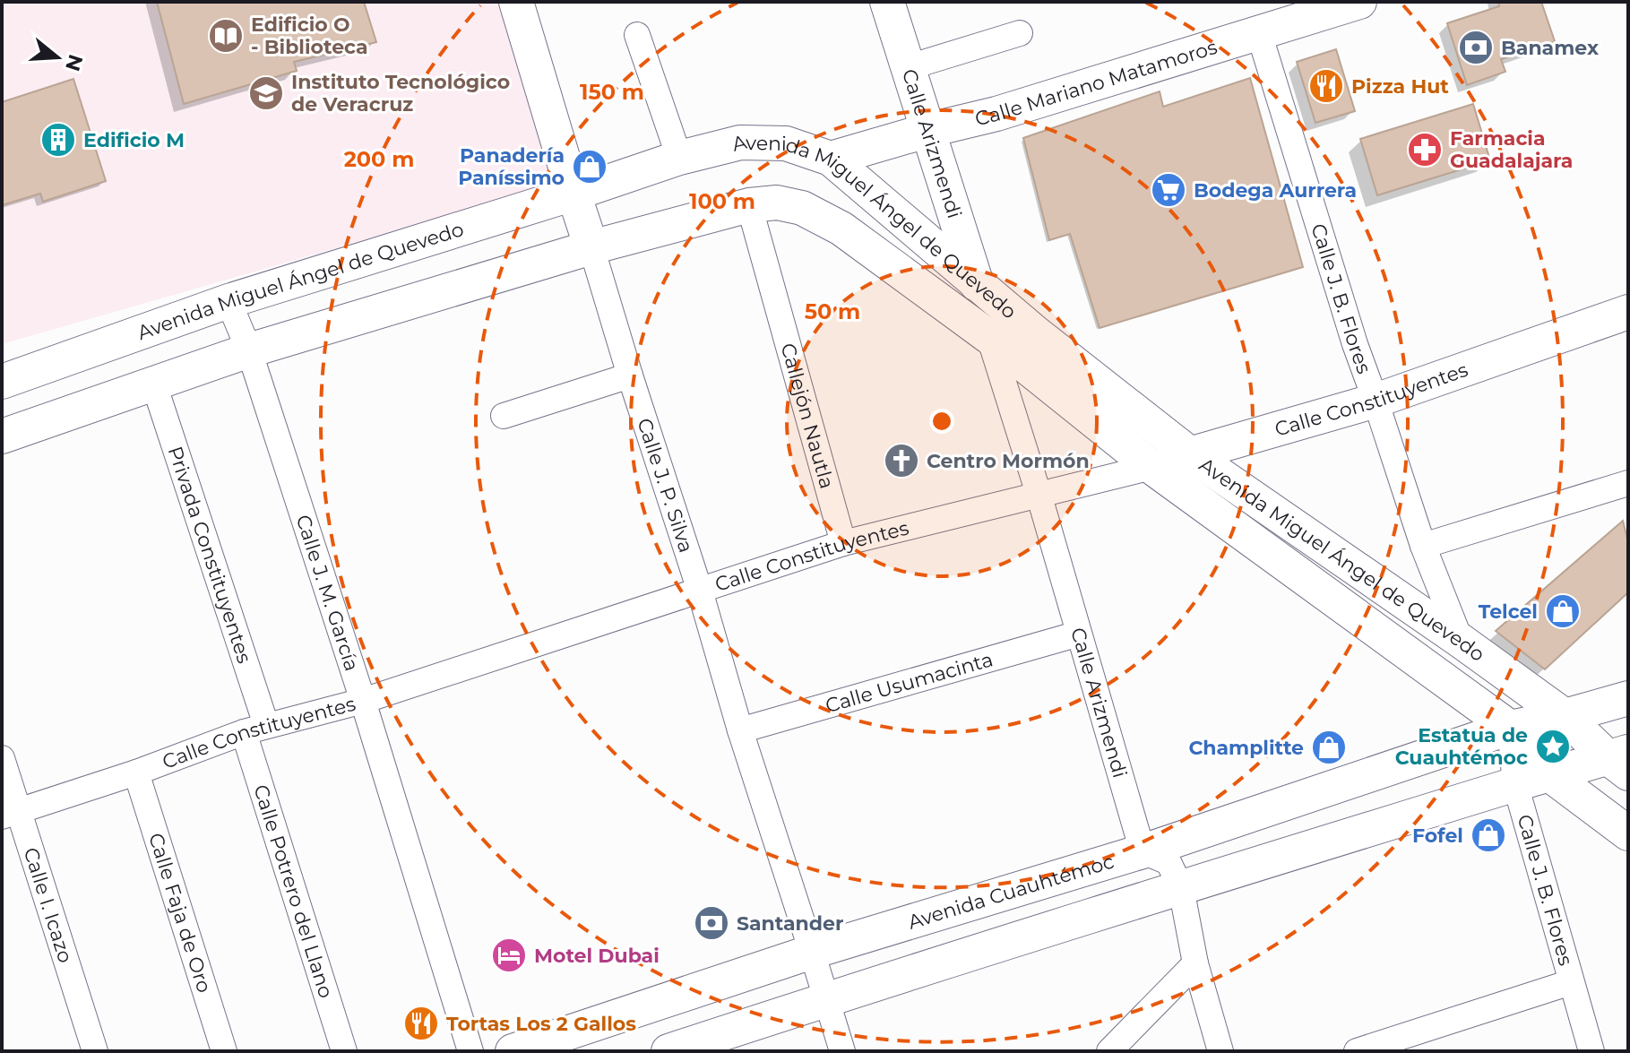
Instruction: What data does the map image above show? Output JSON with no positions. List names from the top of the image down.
{
  "streets": {
    "main road": [
      "Calle Mariano Matamoros",
      "Calle Arizmendi",
      "Avenida Miguel Ángel de Quevedo",
      "Calle Constituyentes",
      "Calle J. P. Silva",
      "Avenida Cuauhtémoc"
    ],
    "street": [
      "Calle J. B. Flores",
      "Callejón Nautla",
      "Privada Constituyentes",
      "Calle J. M. García",
      "Calle Usumacinta",
      "Calle Potrero del Llano",
      "Calle I. Icazo",
      "Calle Faja de Oro"
    ]
  },
  "crossings": [
    ["Calle Mariano Matamoros", "Calle Arizmendi"],
    ["Calle Mariano Matamoros", "Avenida Miguel Ángel de Quevedo"],
    ["Calle Mariano Matamoros", "Calle J. B. Flores"],
    ["Calle Arizmendi", "Avenida Miguel Ángel de Quevedo"],
    ["Calle Arizmendi", "Calle Constituyentes"],
    ["Calle Arizmendi", "Calle Usumacinta"],
    ["Calle Arizmendi", "Avenida Cuauhtémoc"],
    ["Avenida Miguel Ángel de Quevedo", "Calle J. B. Flores"],
    ["Avenida Miguel Ángel de Quevedo", "Calle Constituyentes"],
    ["Avenida Miguel Ángel de Quevedo", "Callejón Nautla"],
    ["Avenida Miguel Ángel de Quevedo", "Calle J. P. Silva"],
    ["Avenida Miguel Ángel de Quevedo", "Privada Constituyentes"],
    ["Avenida Miguel Ángel de Quevedo", "Calle J. M. García"],
    ["Avenida Miguel Ángel de Quevedo", "Avenida Cuauhtémoc"],
    ["Calle J. B. Flores", "Calle Constituyentes"],
    ["Calle J. B. Flores", "Avenida Cuauhtémoc"],
    ["Calle Constituyentes", "Callejón Nautla"],
    ["Calle Constituyentes", "Calle J. P. Silva"],
    ["Calle Constituyentes", "Privada Constituyentes"],
    ["Calle Constituyentes", "Calle J. M. García"],
    ["Calle Constituyentes", "Calle Potrero del Llano"],
    ["Calle Constituyentes", "Calle I. Icazo"],
    ["Calle Constituyentes", "Calle Faja de Oro"],
    ["Calle J. P. Silva", "Calle Usumacinta"],
    ["Calle J. P. Silva", "Avenida Cuauhtémoc"],
    ["Privada Constituyentes", "Calle Potrero del Llano"]
  ],
  "places": {
    "library": ["Edificio O - Biblioteca"],
    "bank": ["Banamex", "Santander"],
    "restaurant": ["Pizza Hut", "Tortas Los 2 Gallos"],
    "school or university": ["Instituto Tecnológico de Veracruz"],
    "building": ["Edificio M"],
    "pharmacy": ["Farmacia Guadalajara"],
    "shop": [
      "Panadería Paníssimo",
      "Telcel",
      "Champlitte",
      "Fofel"
    ],
    "supermarket": ["Bodega Aurrera"],
    "church": ["Centro Mormón"],
    "place": ["Estatua de Cuauhtémoc"],
    "hotel": ["Motel Dubai"]
  },
  "north": "right",
  "rings": [
    "150 m",
    "200 m",
    "100 m",
    "50 m"
  ]
}
